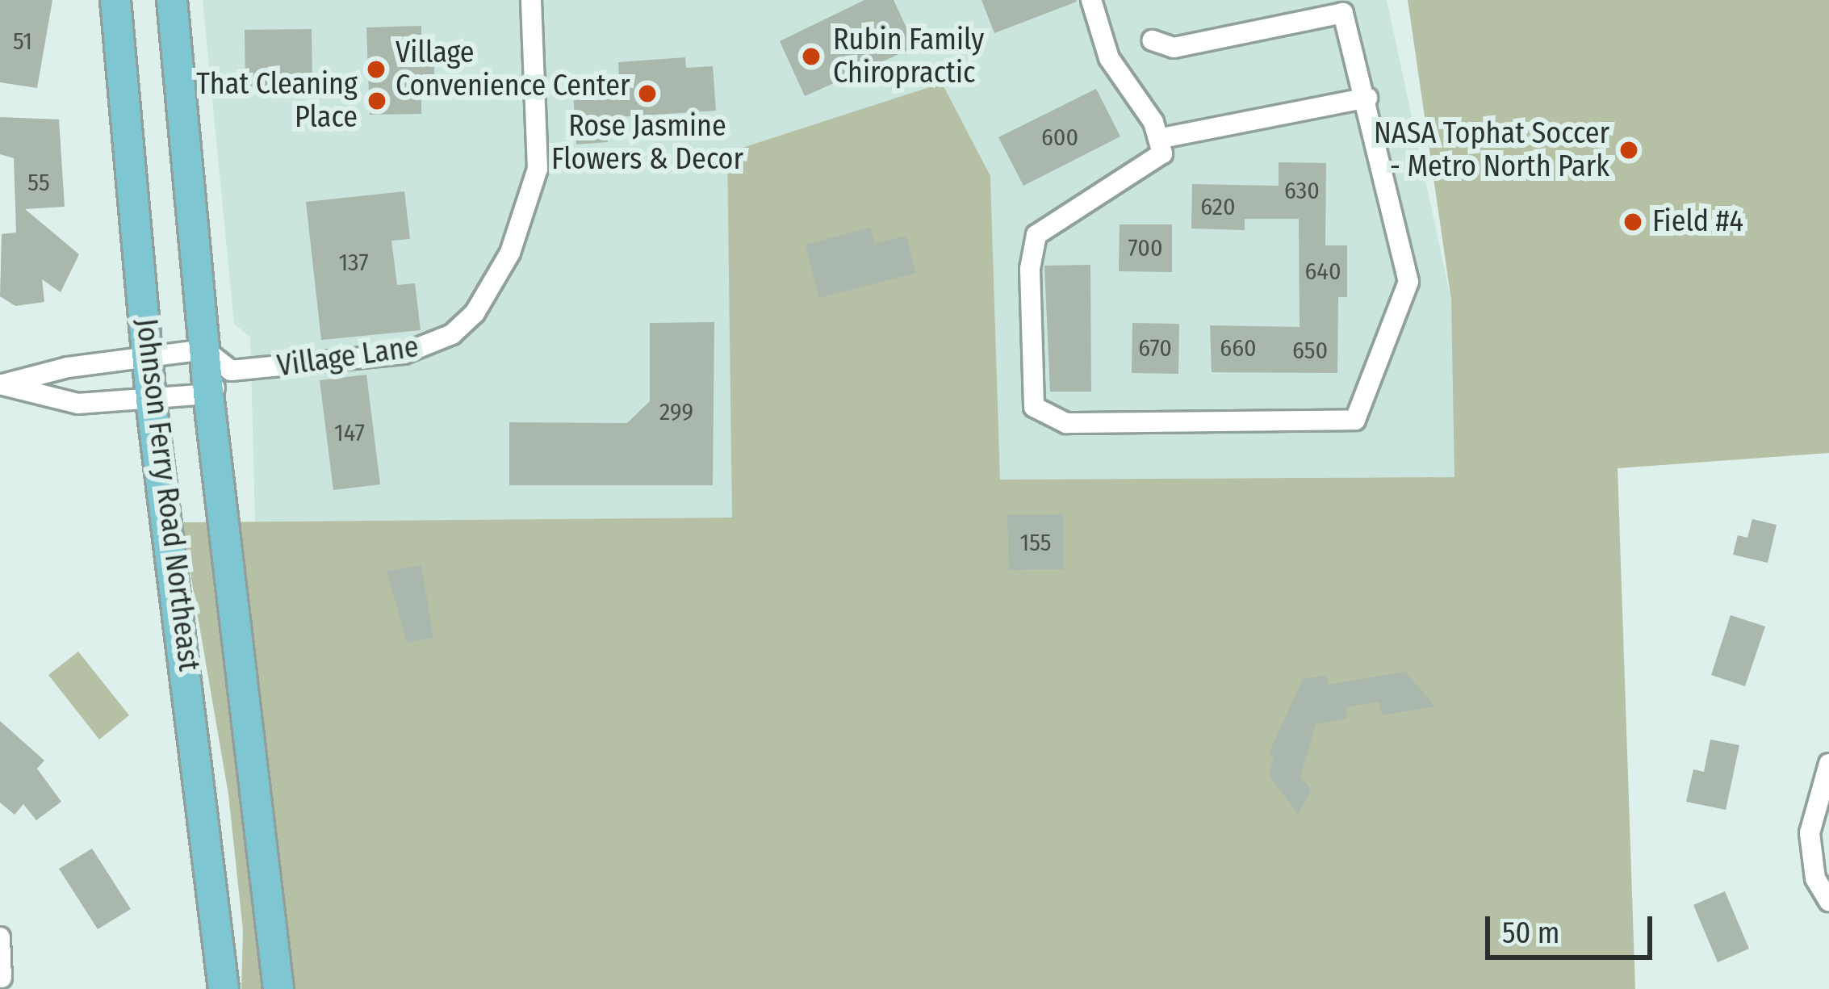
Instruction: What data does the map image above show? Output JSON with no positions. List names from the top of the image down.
{
  "streets": {
    "main road": ["Johnson Ferry Road Northeast"],
    "street": ["Village Lane"]
  },
  "places": [
    "Rubin Family Chiropractic",
    "Village Convenience Center",
    "Rose Jasmine Flowers & Decor",
    "That Cleaning Place",
    "NASA Tophat Soccer - Metro North Park",
    "Field #4"
  ],
  "house_numbers": [
    "51",
    "600",
    "55",
    "630",
    "620",
    "700",
    "137",
    "640",
    "670",
    "660",
    "650",
    "299",
    "147",
    "155"
  ],
  "scale_bar": "50 m"
}
